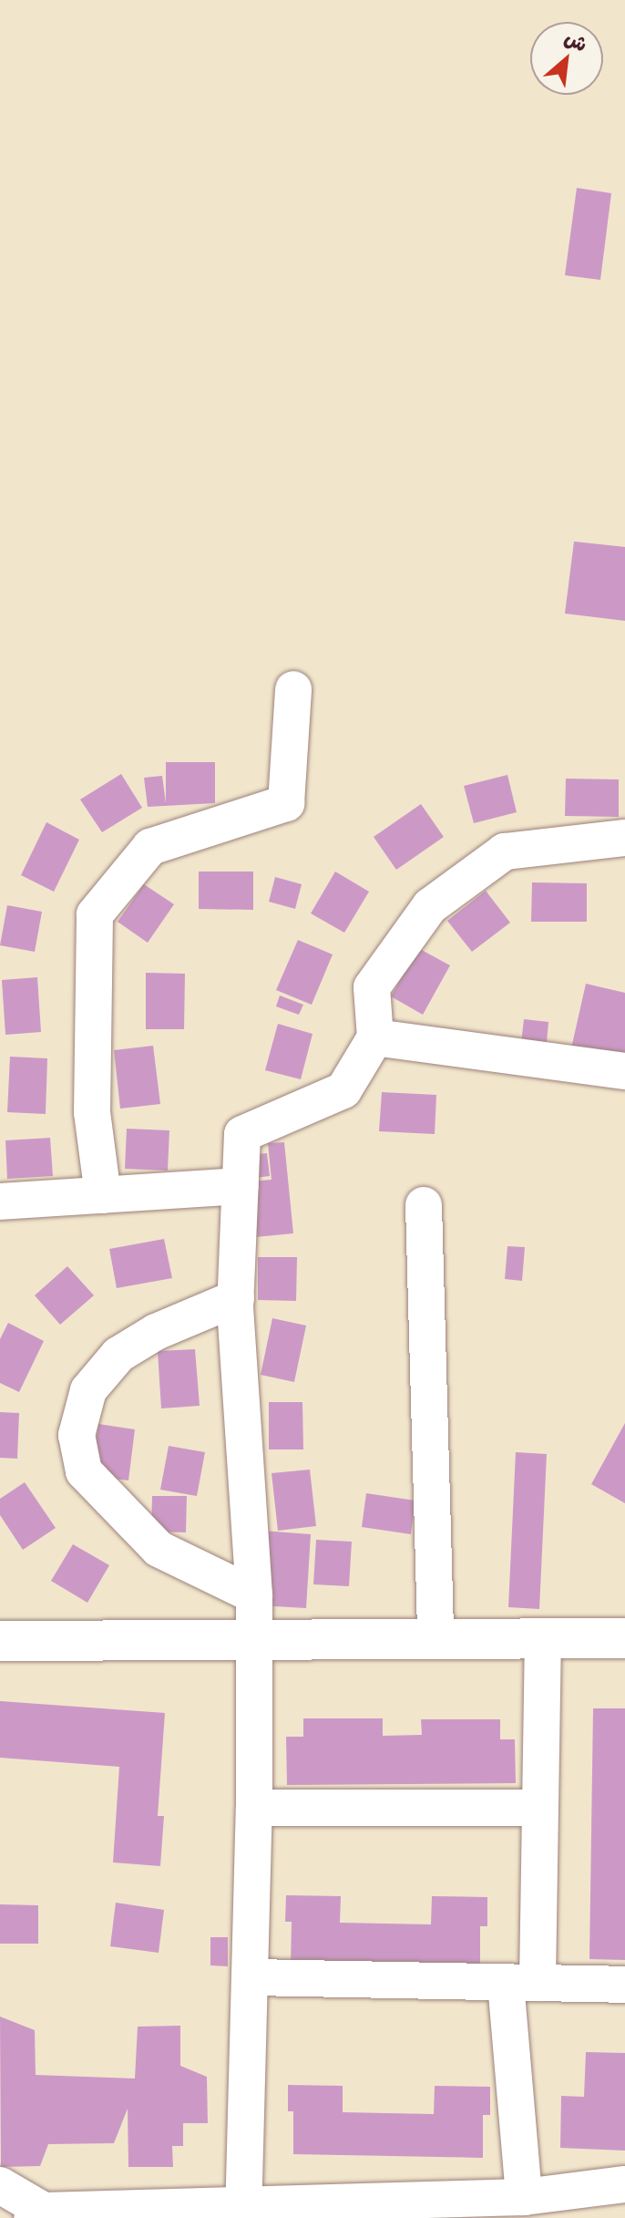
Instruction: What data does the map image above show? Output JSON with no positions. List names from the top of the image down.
{
  "north": "top right"
}
